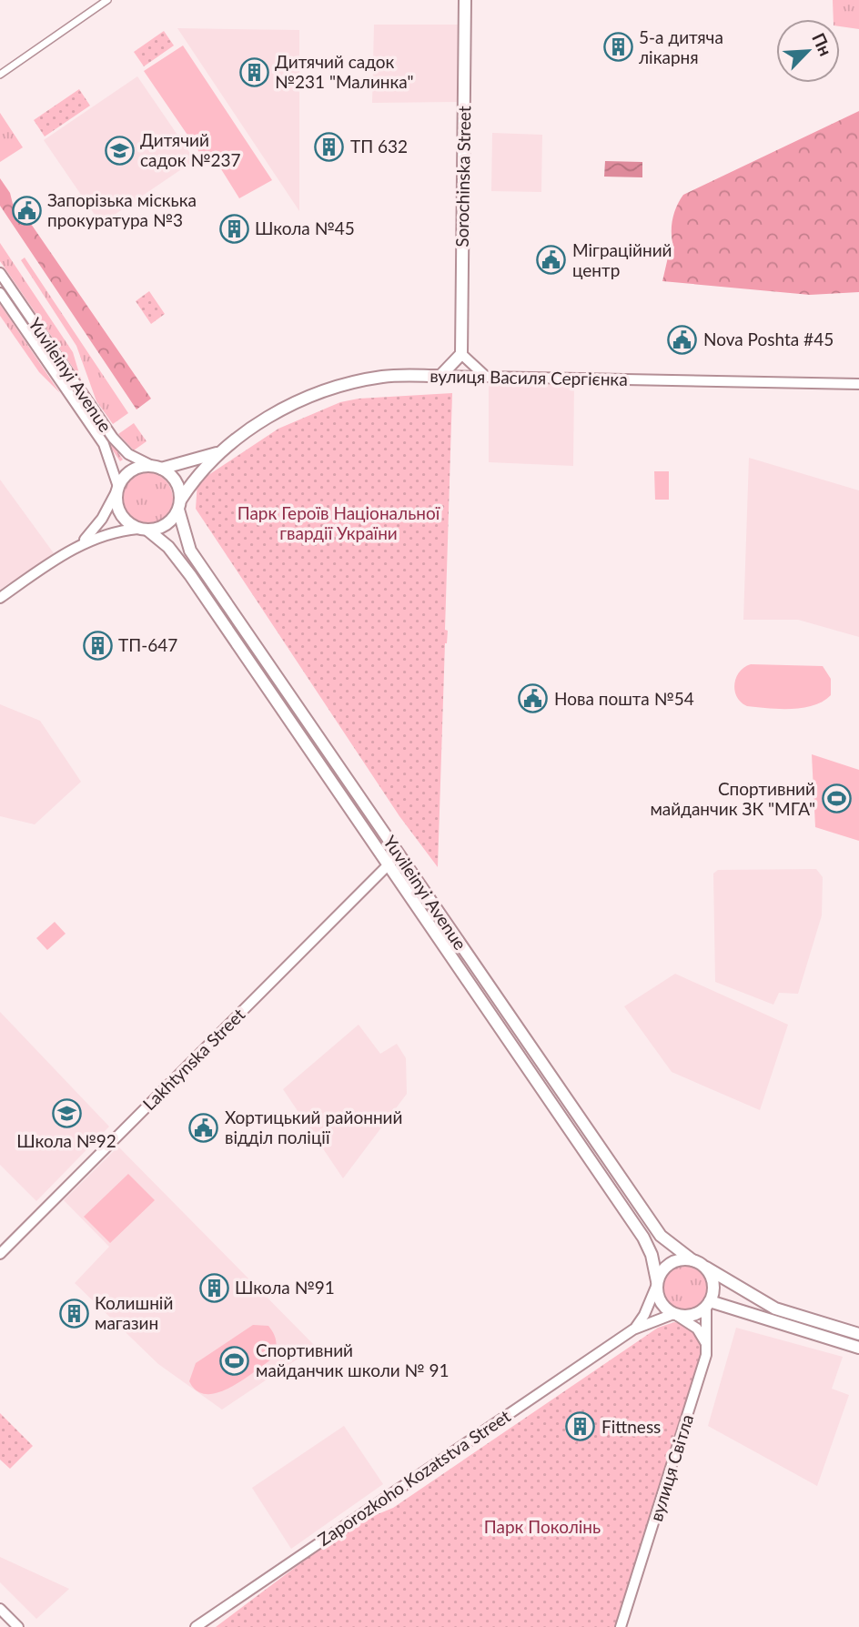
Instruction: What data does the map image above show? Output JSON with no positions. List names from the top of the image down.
{
  "streets": {
    "main road": ["Sorochinska Street", "Yuvileinyi Avenue", "вулиця Василя Сергієнка"],
    "street": ["Lakhtynska Street", "вулиця Світла", "Zaporozkoho Kozatstva Street"]
  },
  "crossings": [
    ["Yuvileinyi Avenue", "вулиця Василя Сергієнка"],
    ["Yuvileinyi Avenue", "Lakhtynska Street"],
    ["Yuvileinyi Avenue", "вулиця Світла"],
    ["Yuvileinyi Avenue", "Zaporozkoho Kozatstva Street"],
    ["вулиця Світла", "Zaporozkoho Kozatstva Street"]
  ],
  "parks": ["Парк Героїв Національної гвардії України", "Парк Поколінь"],
  "places": {
    "building": [
      "5-а дитяча лікарня",
      "Дитячий садок №231 \"Малинка\"",
      "ТП 632",
      "Школа №45",
      "ТП-647",
      "Школа №91",
      "Колишній магазин",
      "Fittness"
    ],
    "school or university": ["Дитячий садок №237", "Школа №92"],
    "public building": [
      "Запорізька міскька прокуратура №3",
      "Міграційний центр",
      "Nova Poshta #45",
      "Нова пошта №54",
      "Хортицький районний відділ поліції"
    ],
    "sports": ["Спортивний майданчик ЗК \"МГА\"", "Спортивний майданчик школи № 91"]
  },
  "north": "top right"
}
